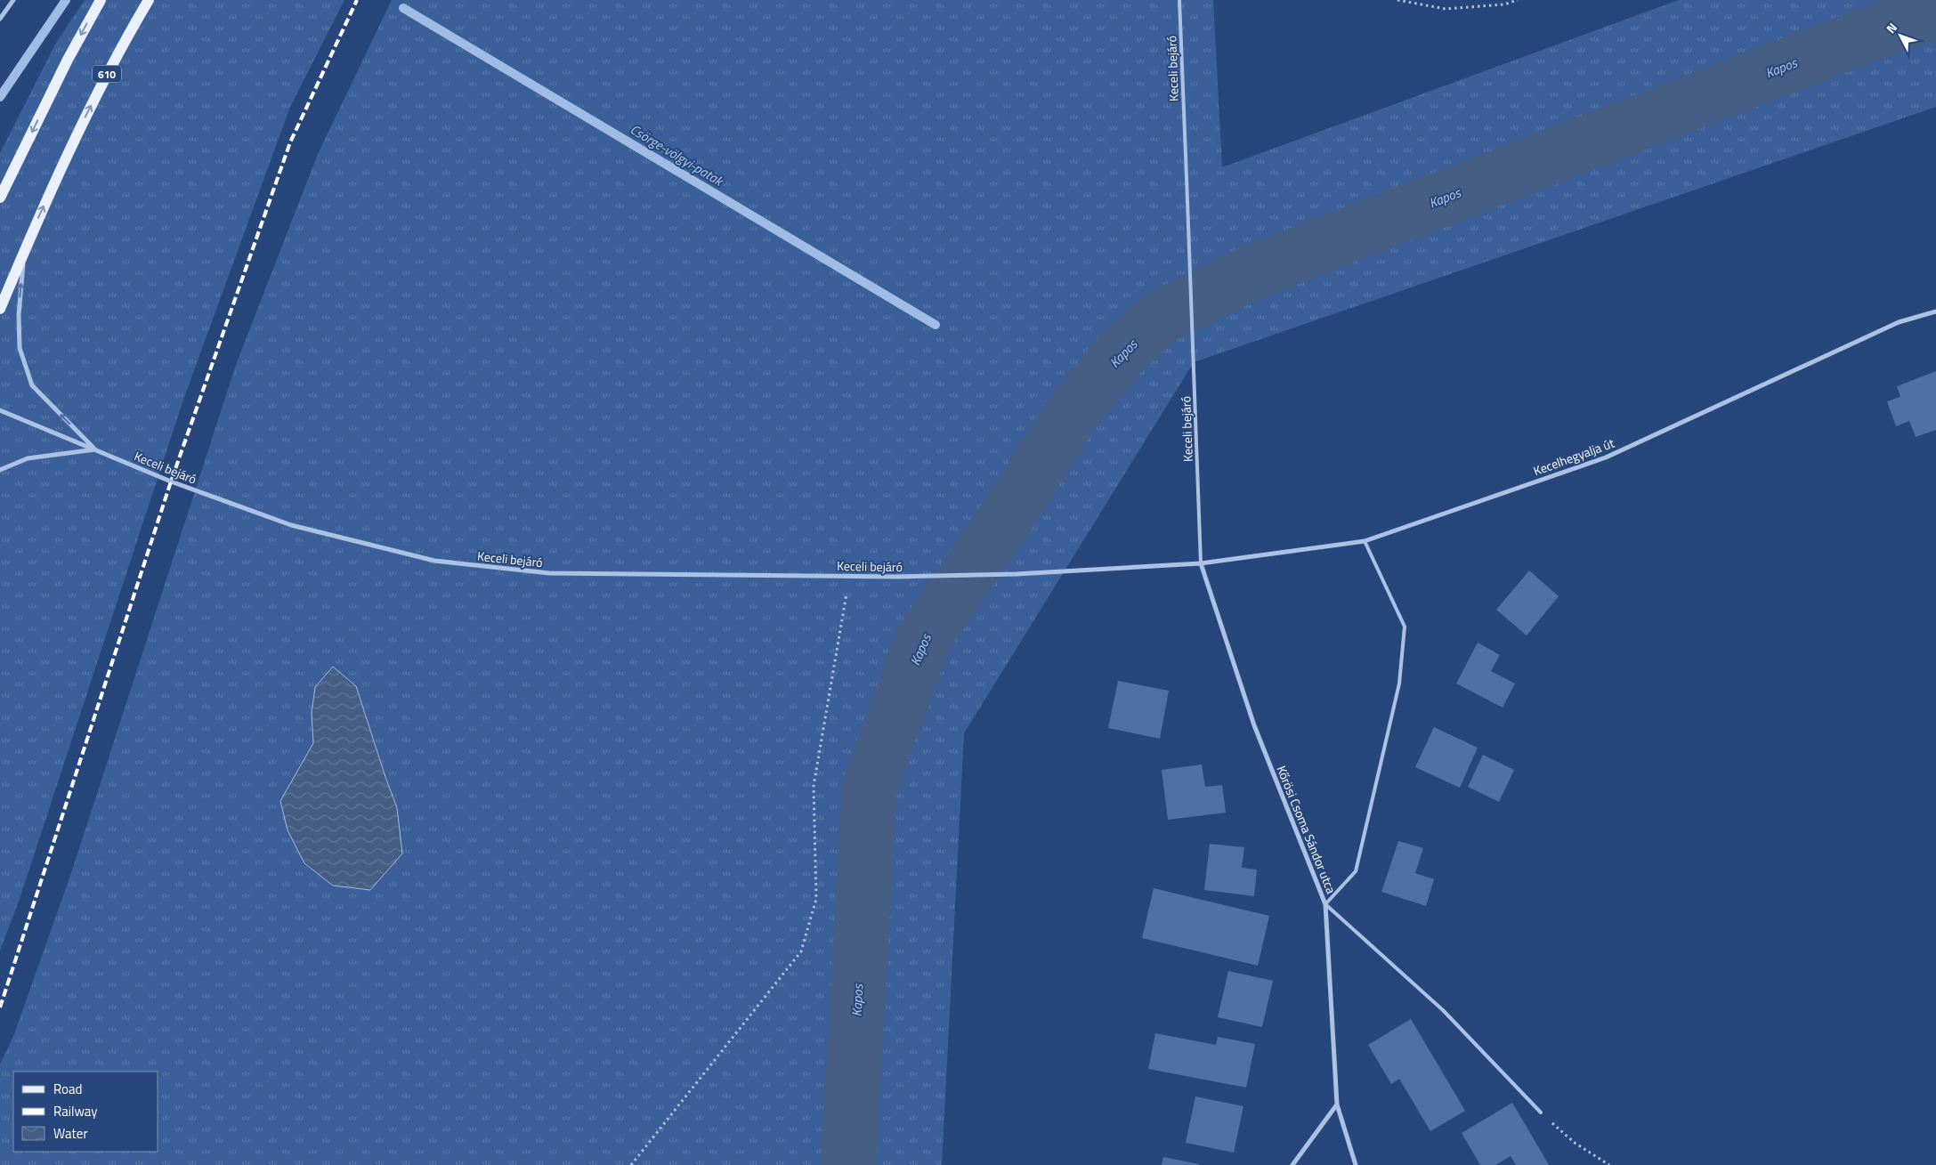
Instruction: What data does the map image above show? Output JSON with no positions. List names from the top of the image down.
{
  "streets": {
    "main road": ["610"],
    "street": ["Keceli bejáró", "Kecelhegyalja út", "Kőrösi Csoma Sándor utca"]
  },
  "crossings": [
    ["Keceli bejáró", "Kecelhegyalja út"],
    ["Keceli bejáró", "Kőrösi Csoma Sándor utca"],
    ["Kecelhegyalja út", "Kőrösi Csoma Sándor utca"]
  ],
  "water": ["Kapos", "Csörge-völgyi-patak"],
  "legend": ["Road", "Railway", "Water"],
  "north": "top left"
}
